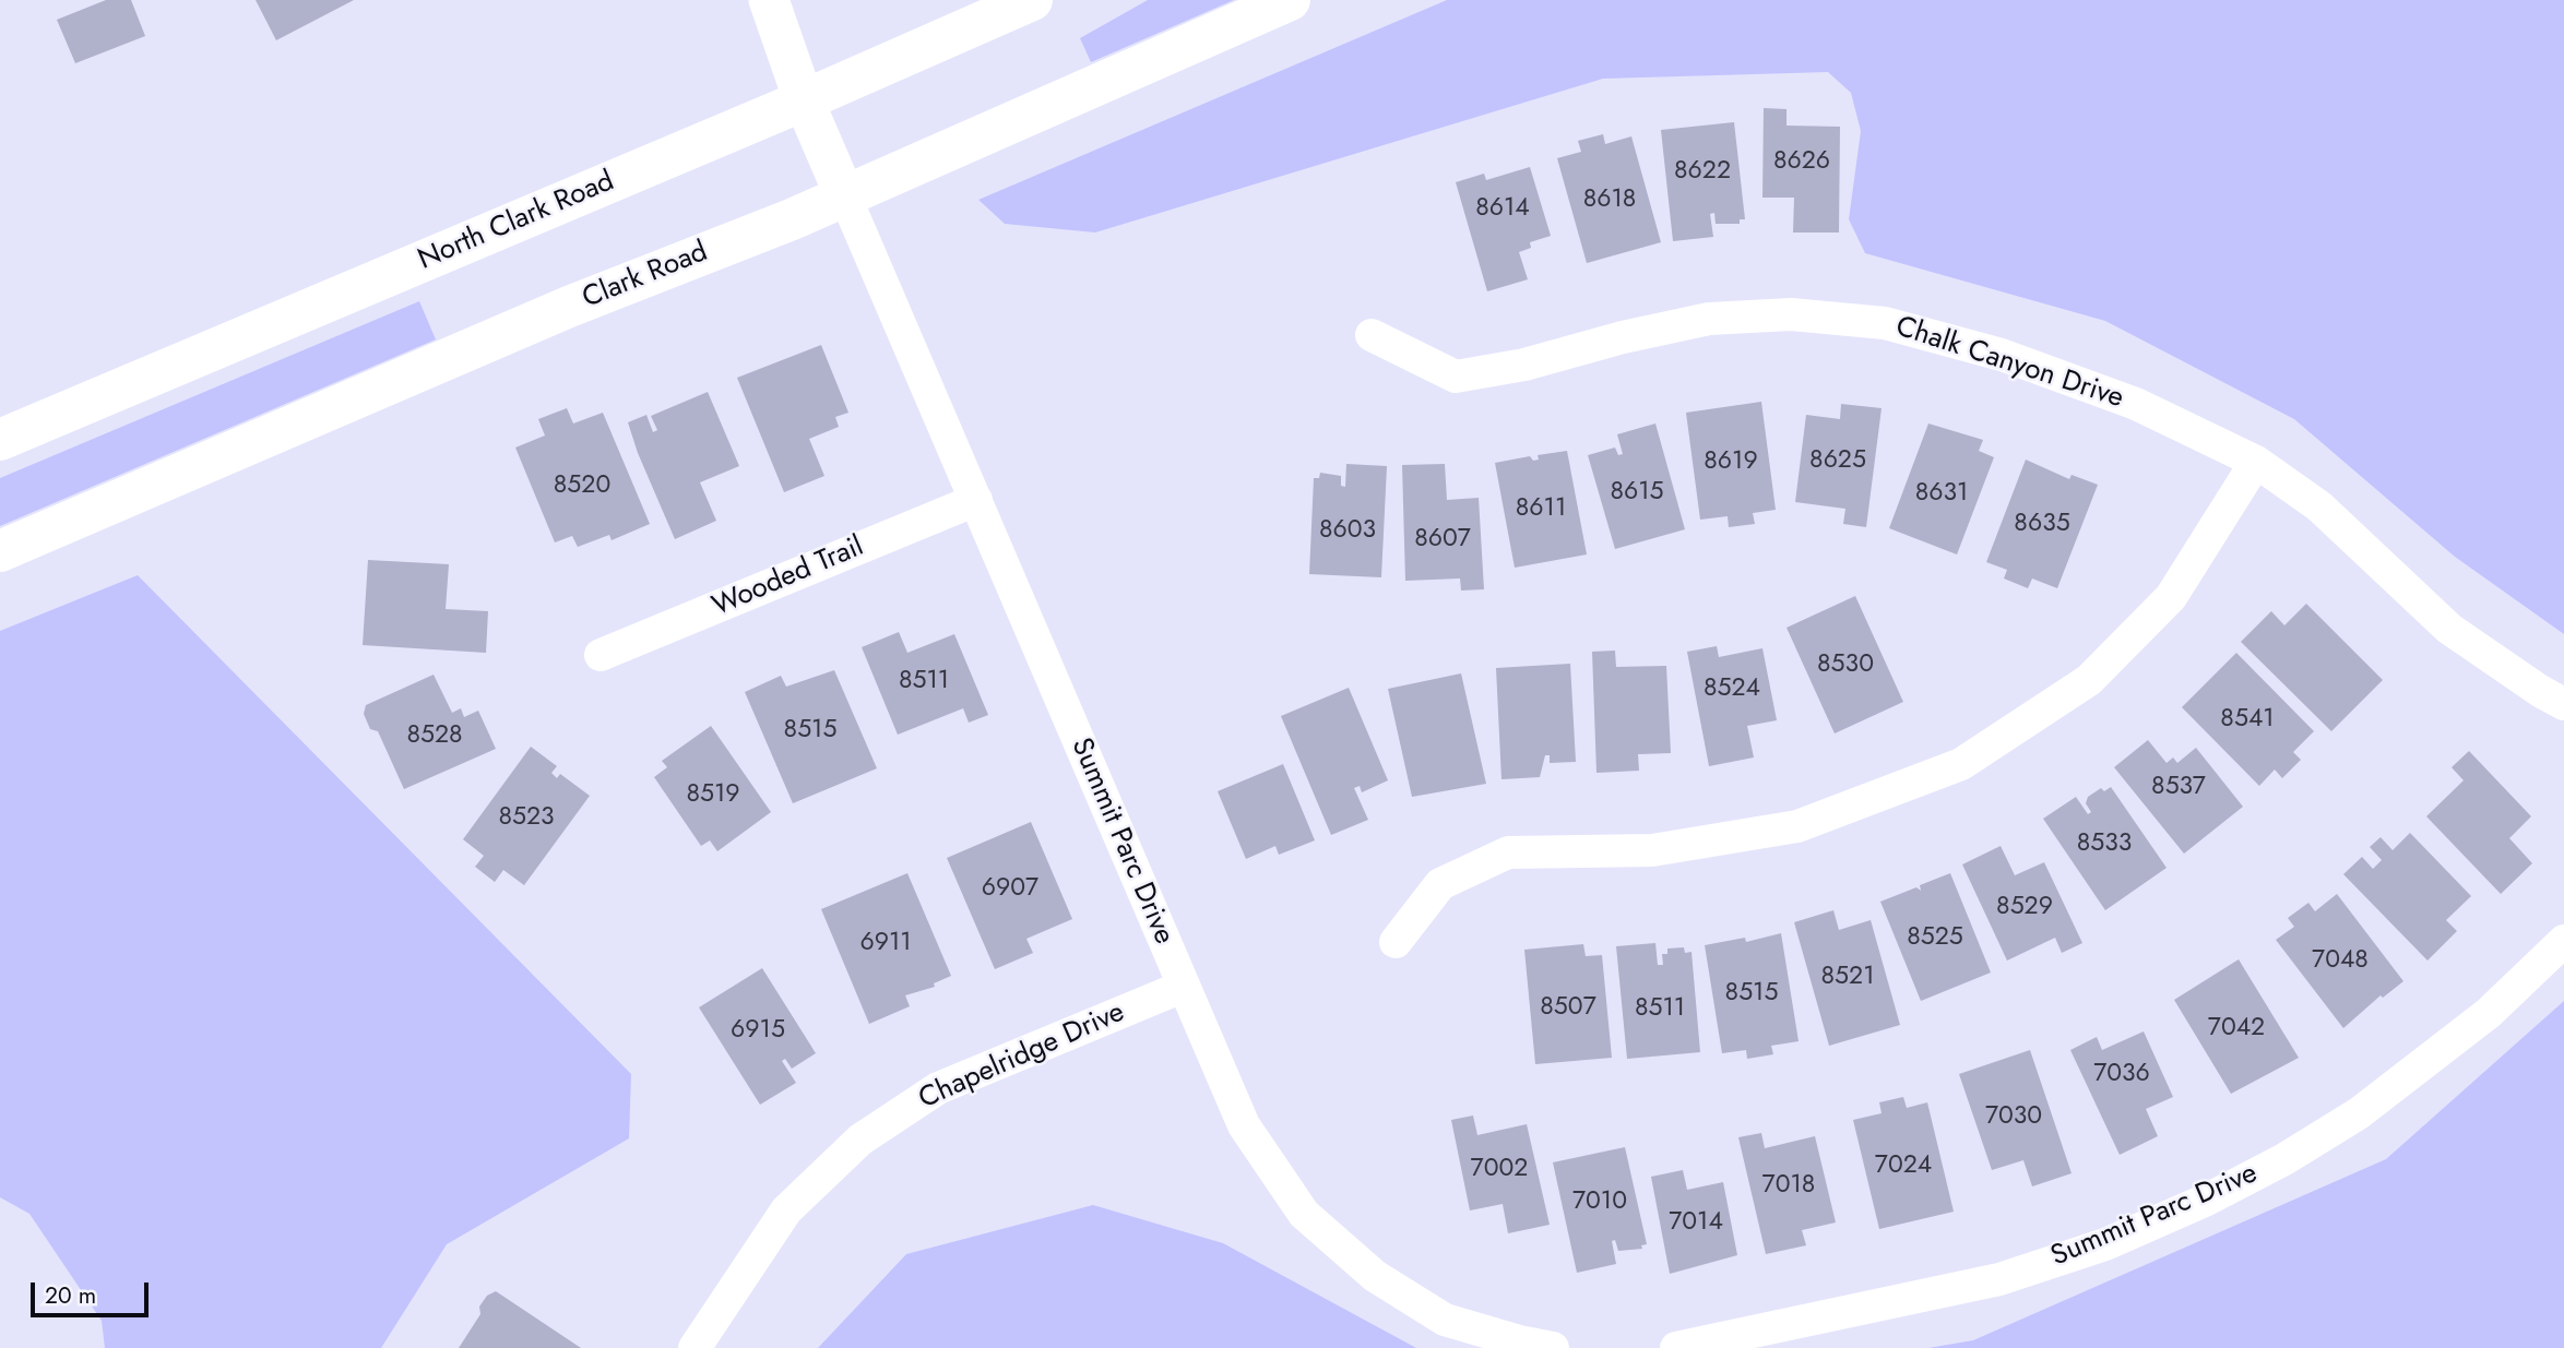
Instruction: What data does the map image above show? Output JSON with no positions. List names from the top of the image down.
{
  "streets": {
    "main road": ["North Clark Road", "Clark Road"],
    "street": [
      "Chalk Canyon Drive",
      "Wooded Trail",
      "Summit Parc Drive",
      "Chapelridge Drive"
    ]
  },
  "crossings": [
    ["Clark Road", "Summit Parc Drive"],
    ["Wooded Trail", "Summit Parc Drive"],
    ["Summit Parc Drive", "Chapelridge Drive"]
  ],
  "house_numbers": [
    "8626",
    "8622",
    "8618",
    "8614",
    "8625",
    "8619",
    "8520",
    "8615",
    "8631",
    "8611",
    "8635",
    "8603",
    "8607",
    "8530",
    "8511",
    "8524",
    "8541",
    "8515",
    "8528",
    "8537",
    "8519",
    "8523",
    "8533",
    "6907",
    "8529",
    "8525",
    "6911",
    "7048",
    "8521",
    "8515",
    "8507",
    "8511",
    "7042",
    "6915",
    "7036",
    "7030",
    "7024",
    "7002",
    "7018",
    "7010",
    "7014"
  ],
  "scale_bar": "20 m"
}
